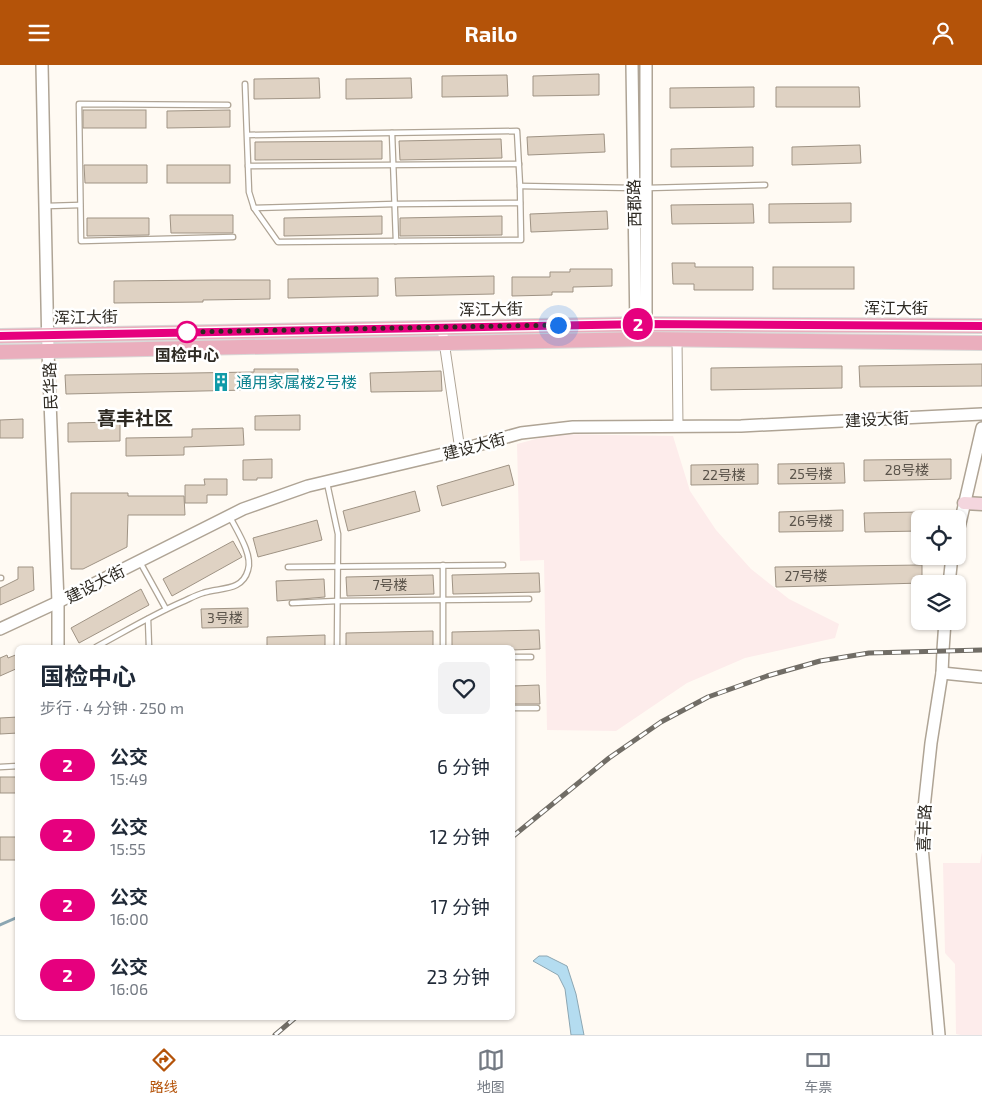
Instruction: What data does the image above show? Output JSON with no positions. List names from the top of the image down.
{
  "streets": {
    "main road": ["浑江大街"],
    "street": [
      "西郡路",
      "民华路",
      "建设大街",
      "喜丰路"
    ]
  },
  "crossings": [
    ["西郡路", "浑江大街"],
    ["浑江大街", "民华路"],
    ["民华路", "建设大街"]
  ],
  "districts": ["喜丰社区"],
  "places": {
    "other": ["国检中心"],
    "building": ["通用家属楼2号楼"]
  },
  "lines": ["bus line 2"],
  "house_numbers": [
    "28号楼",
    "25号楼",
    "22号楼",
    "26号楼",
    "27号楼",
    "7号楼",
    "3号楼"
  ],
  "page": {
    "header": "Railo",
    "on_map": "2",
    "heading": ["国检中心", "步行 · 4 分钟 · 250 m"],
    "list": [
      {
        "mark": "2",
        "name": "公交",
        "note": "15:49",
        "value": "6 分钟"
      },
      {
        "mark": "2",
        "name": "公交",
        "note": "15:55",
        "value": "12 分钟"
      },
      {
        "mark": "2",
        "name": "公交",
        "note": "16:00",
        "value": "17 分钟"
      },
      {
        "mark": "2",
        "name": "公交",
        "note": "16:06",
        "value": "23 分钟"
      }
    ],
    "tabs": ["路线", "地图", "车票"]
  }
}
